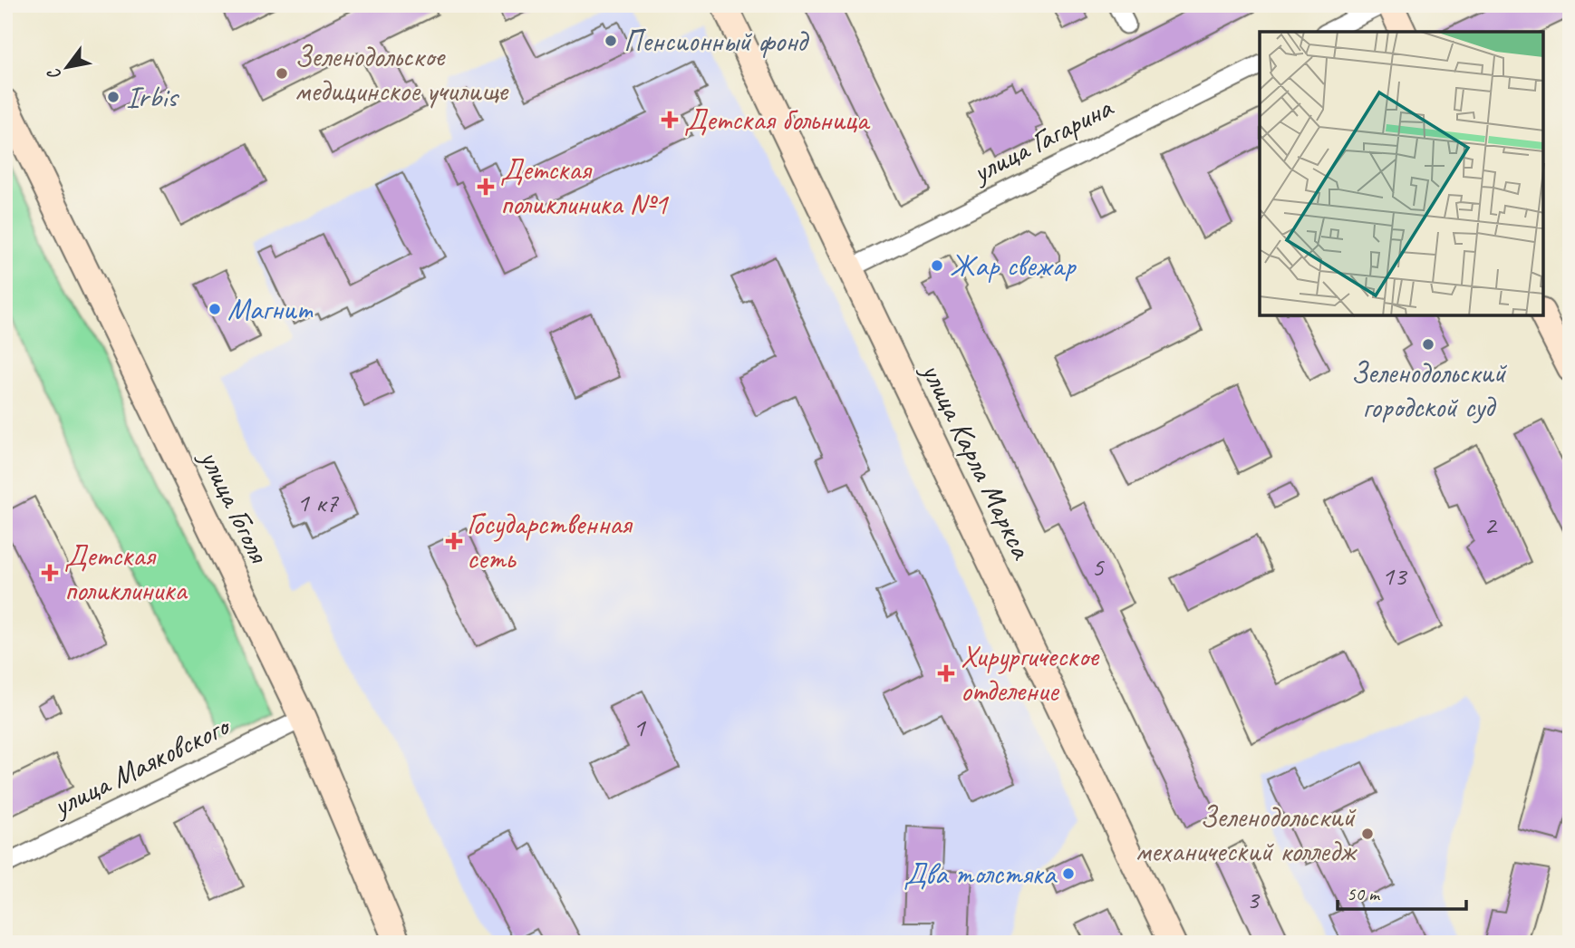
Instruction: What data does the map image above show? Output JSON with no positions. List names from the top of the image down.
{
  "streets": {
    "street": [
      "улица Гагарина",
      "улица Карла Маркса",
      "улица Гоголя",
      "улица Маяковского"
    ]
  },
  "crossings": [
    ["улица Гагарина", "улица Карла Маркса"],
    ["улица Гоголя", "улица Маяковского"]
  ],
  "places": {
    "other": [
      "Пенсионный фонд",
      "Зеленодольское медицинское училище",
      "Irbis",
      "Жар свежар",
      "Магнит",
      "Зеленодольский городской суд",
      "Зеленодольский механический колледж",
      "Два толстяка"
    ],
    "health": [
      "Детская больница",
      "Детская поликлиника №1",
      "Государственная сеть",
      "Детская поликлиника",
      "Хирургическое отделение"
    ]
  },
  "house_numbers": [
    "1 к7",
    "2",
    "5",
    "13",
    "1",
    "3"
  ],
  "scale_bar": "50 m",
  "north": "bottom left"
}
